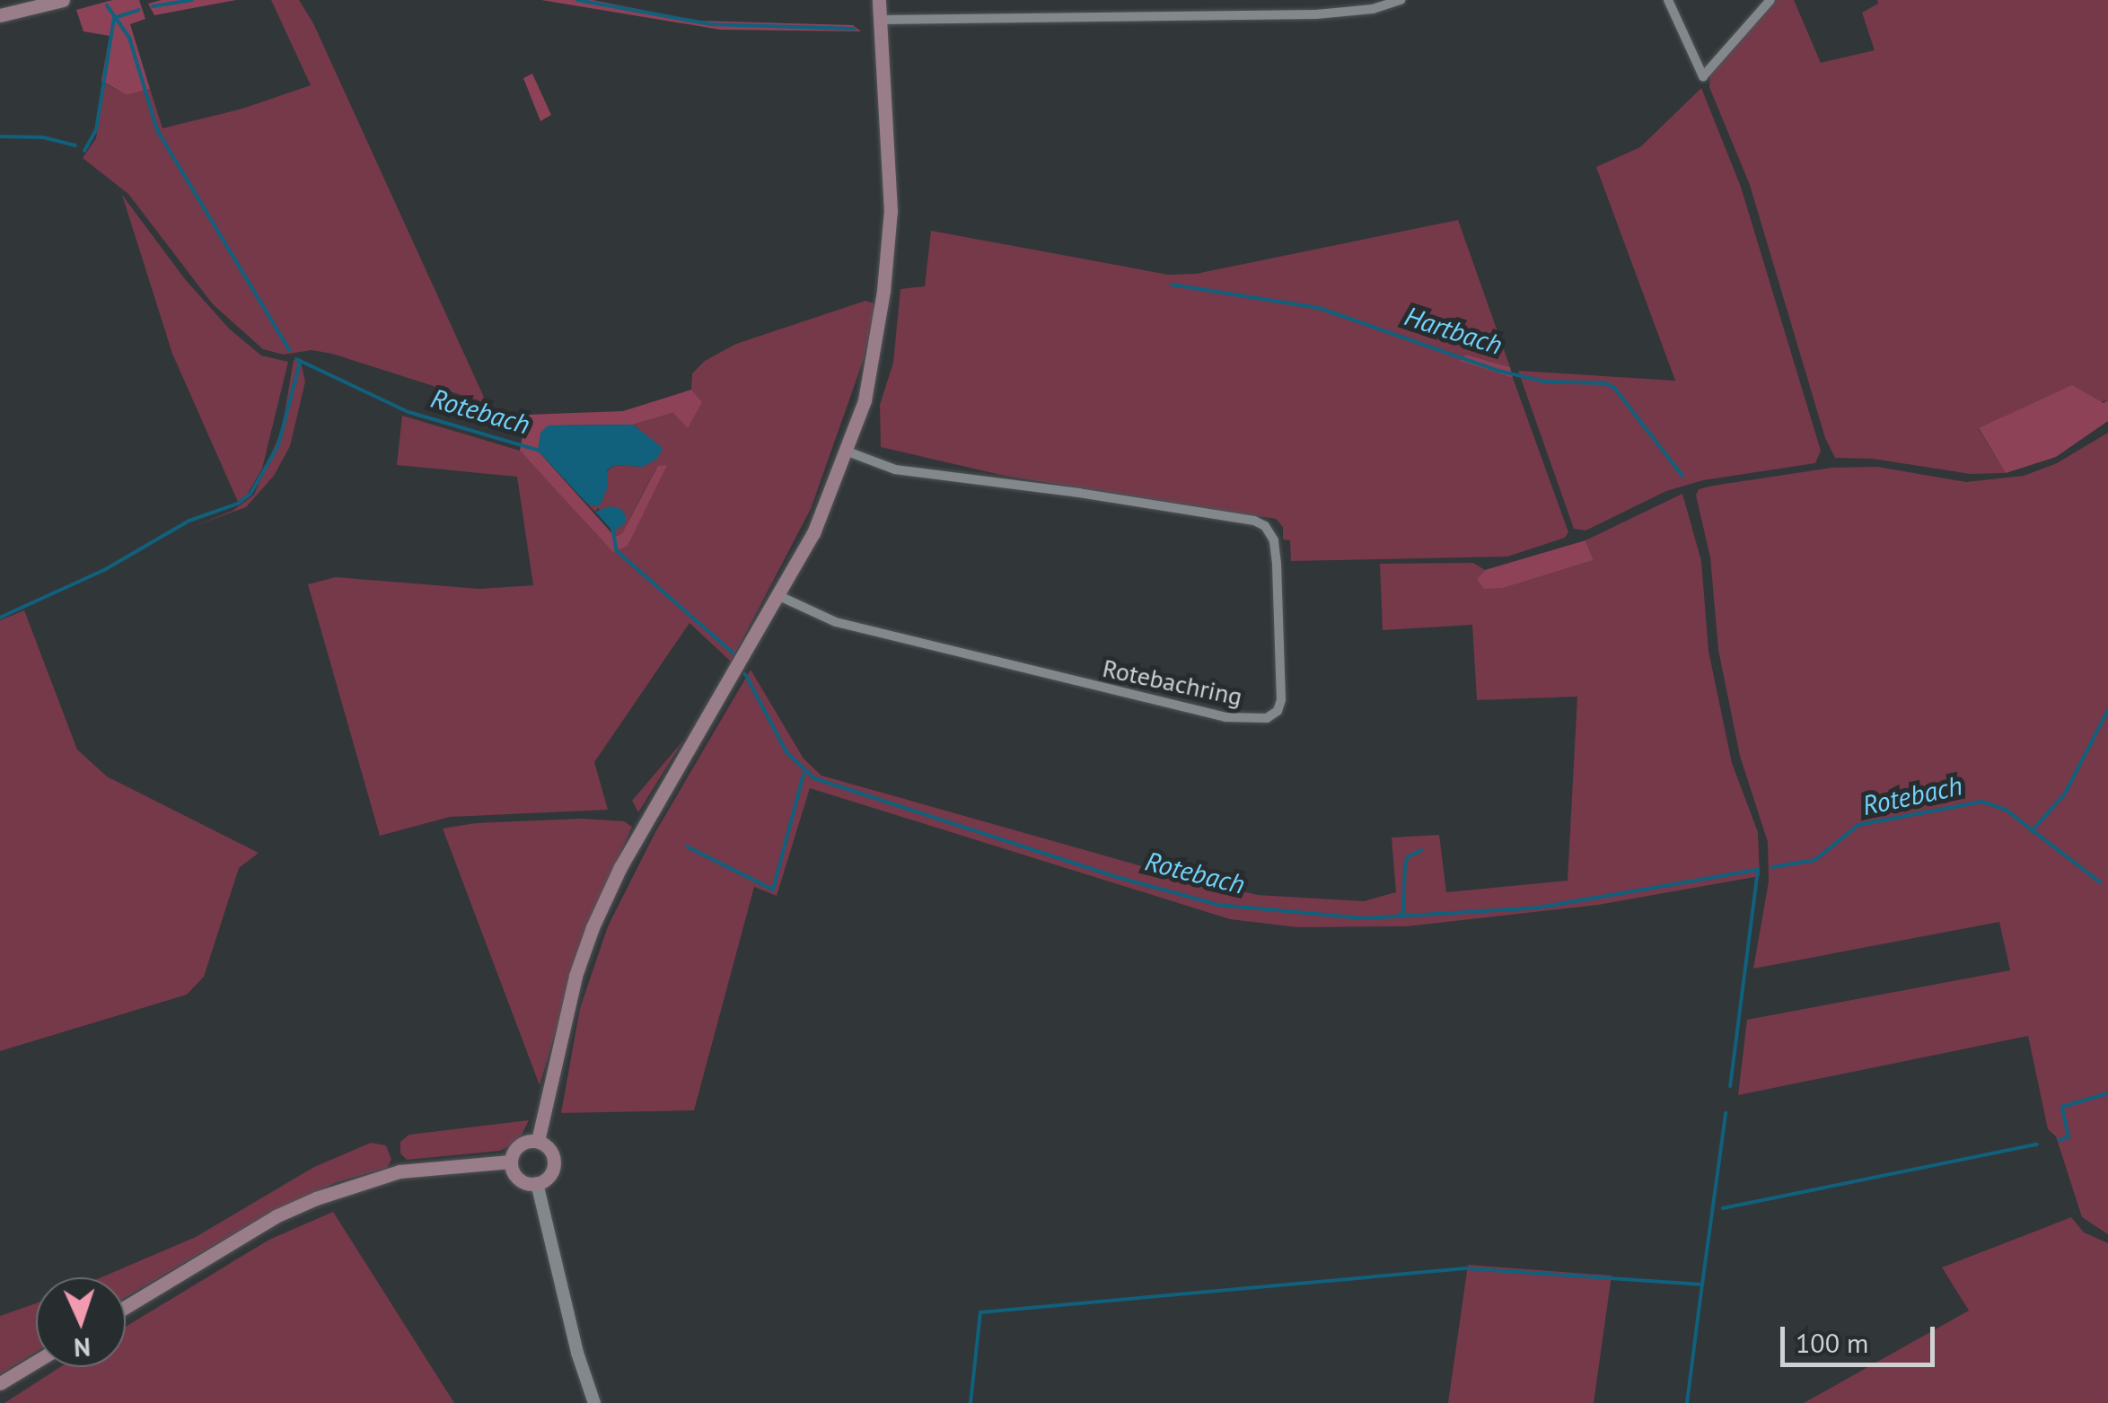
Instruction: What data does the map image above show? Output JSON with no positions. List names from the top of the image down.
{
  "streets": {
    "street": ["Rotebachring"]
  },
  "water": ["Hartbach", "Rotebach"],
  "scale_bar": "100 m",
  "north": "bottom"
}
